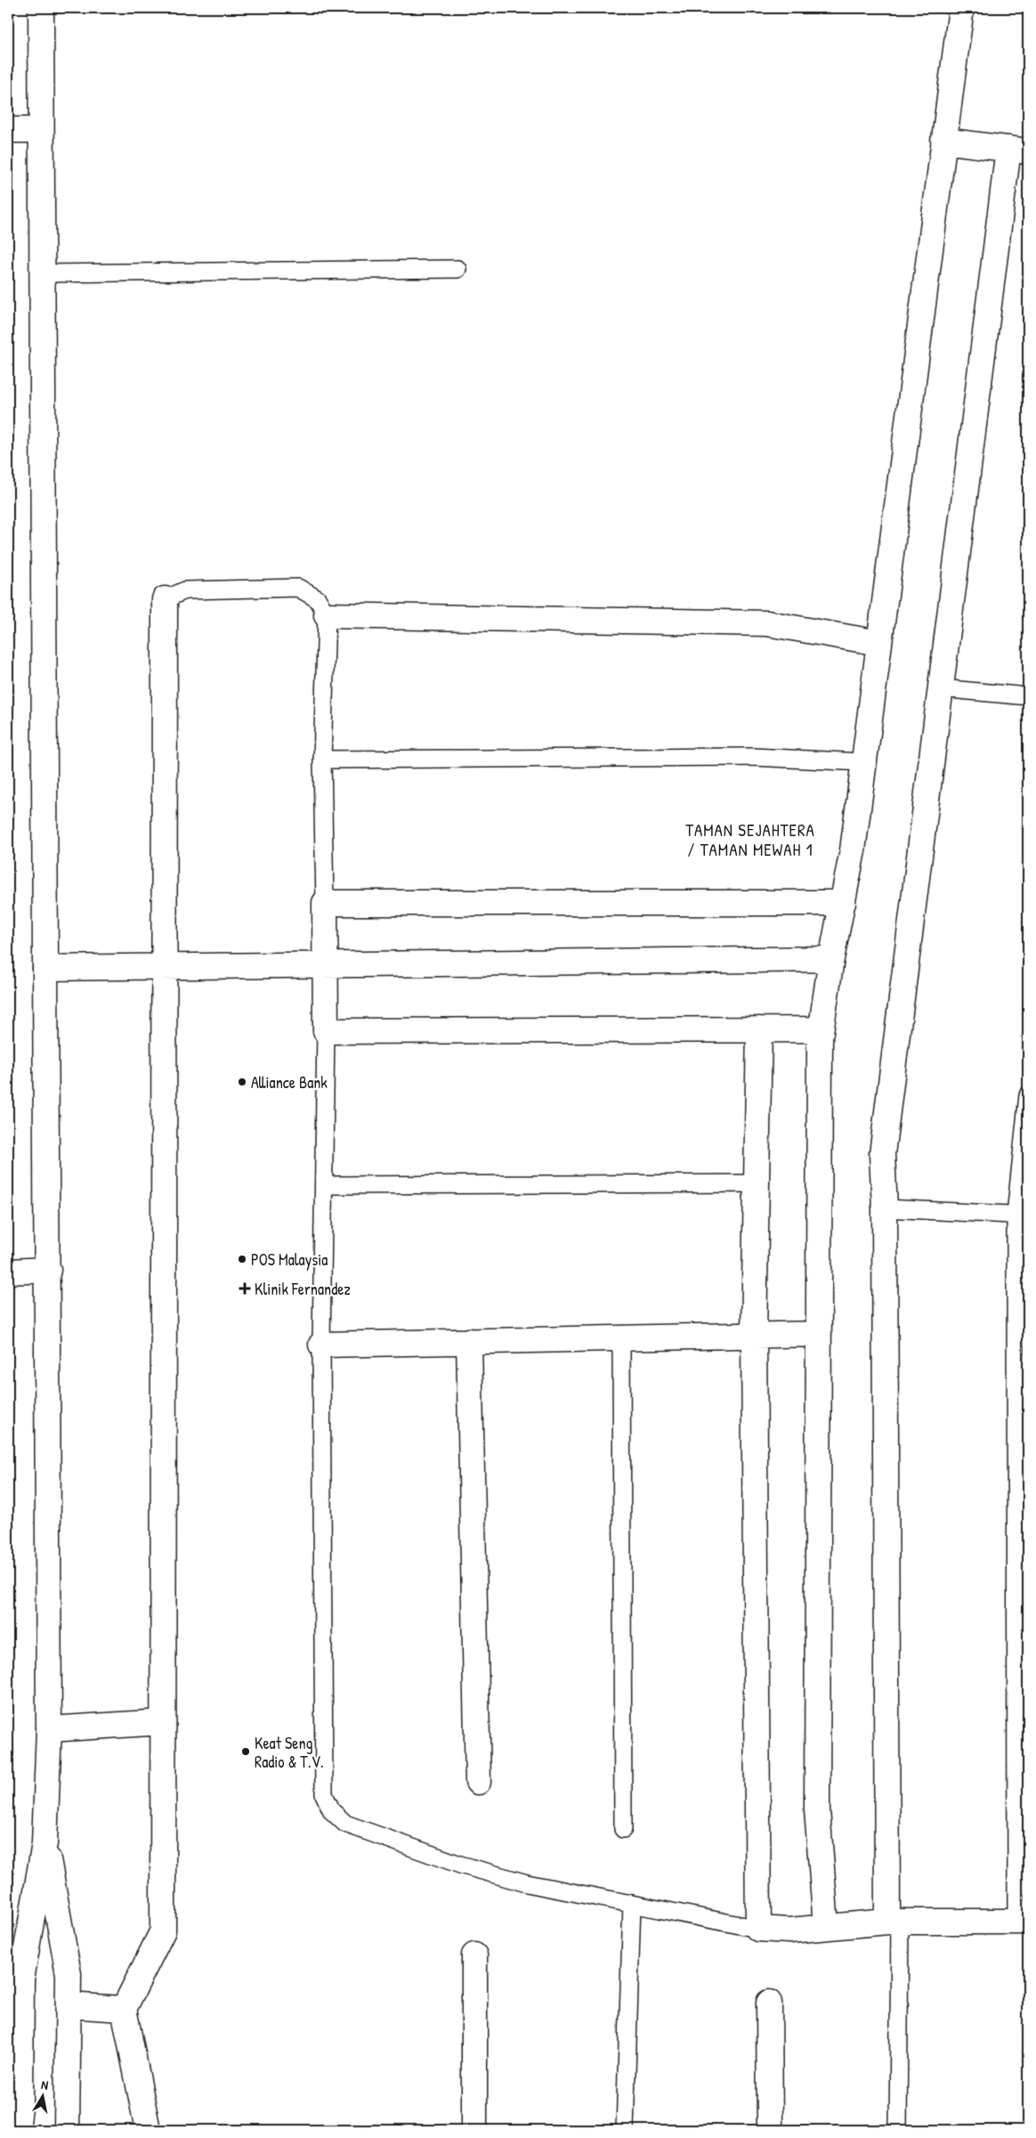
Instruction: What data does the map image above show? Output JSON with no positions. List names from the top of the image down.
{
  "districts": ["TAMAN SEJAHTERA / TAMAN MEWAH 1"],
  "places": {
    "other": ["Alliance Bank", "POS Malaysia", "Keat Seng Radio & T.V."],
    "health": ["Klinik Fernandez"]
  },
  "north": "top"
}
